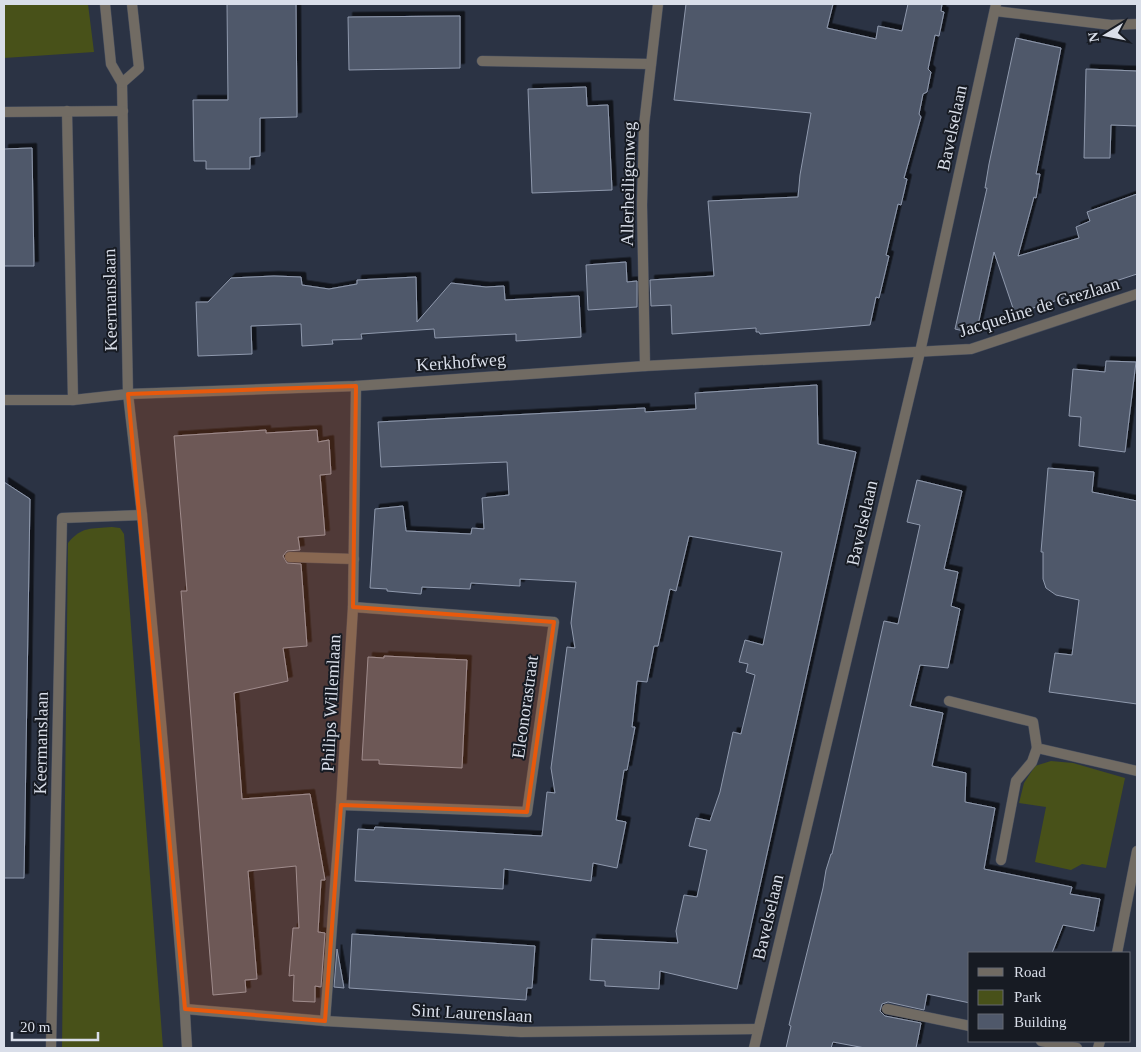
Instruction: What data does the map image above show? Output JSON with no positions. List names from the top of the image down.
{
  "streets": {
    "street": [
      "Bavelselaan",
      "Allerheiligenweg",
      "Keermanslaan",
      "Jacqueline de Grezlaan",
      "Kerkhofweg",
      "Philips Willemlaan",
      "Eleonorastraat",
      "Sint Laurenslaan"
    ]
  },
  "crossings": [
    ["Bavelselaan", "Jacqueline de Grezlaan"],
    ["Bavelselaan", "Kerkhofweg"],
    ["Bavelselaan", "Sint Laurenslaan"],
    ["Allerheiligenweg", "Kerkhofweg"],
    ["Keermanslaan", "Kerkhofweg"],
    ["Keermanslaan", "Sint Laurenslaan"],
    ["Jacqueline de Grezlaan", "Kerkhofweg"],
    ["Kerkhofweg", "Philips Willemlaan"],
    ["Philips Willemlaan", "Eleonorastraat"],
    ["Philips Willemlaan", "Sint Laurenslaan"]
  ],
  "legend": ["Road", "Park", "Building"],
  "scale_bar": "20 m",
  "north": "left"
}
